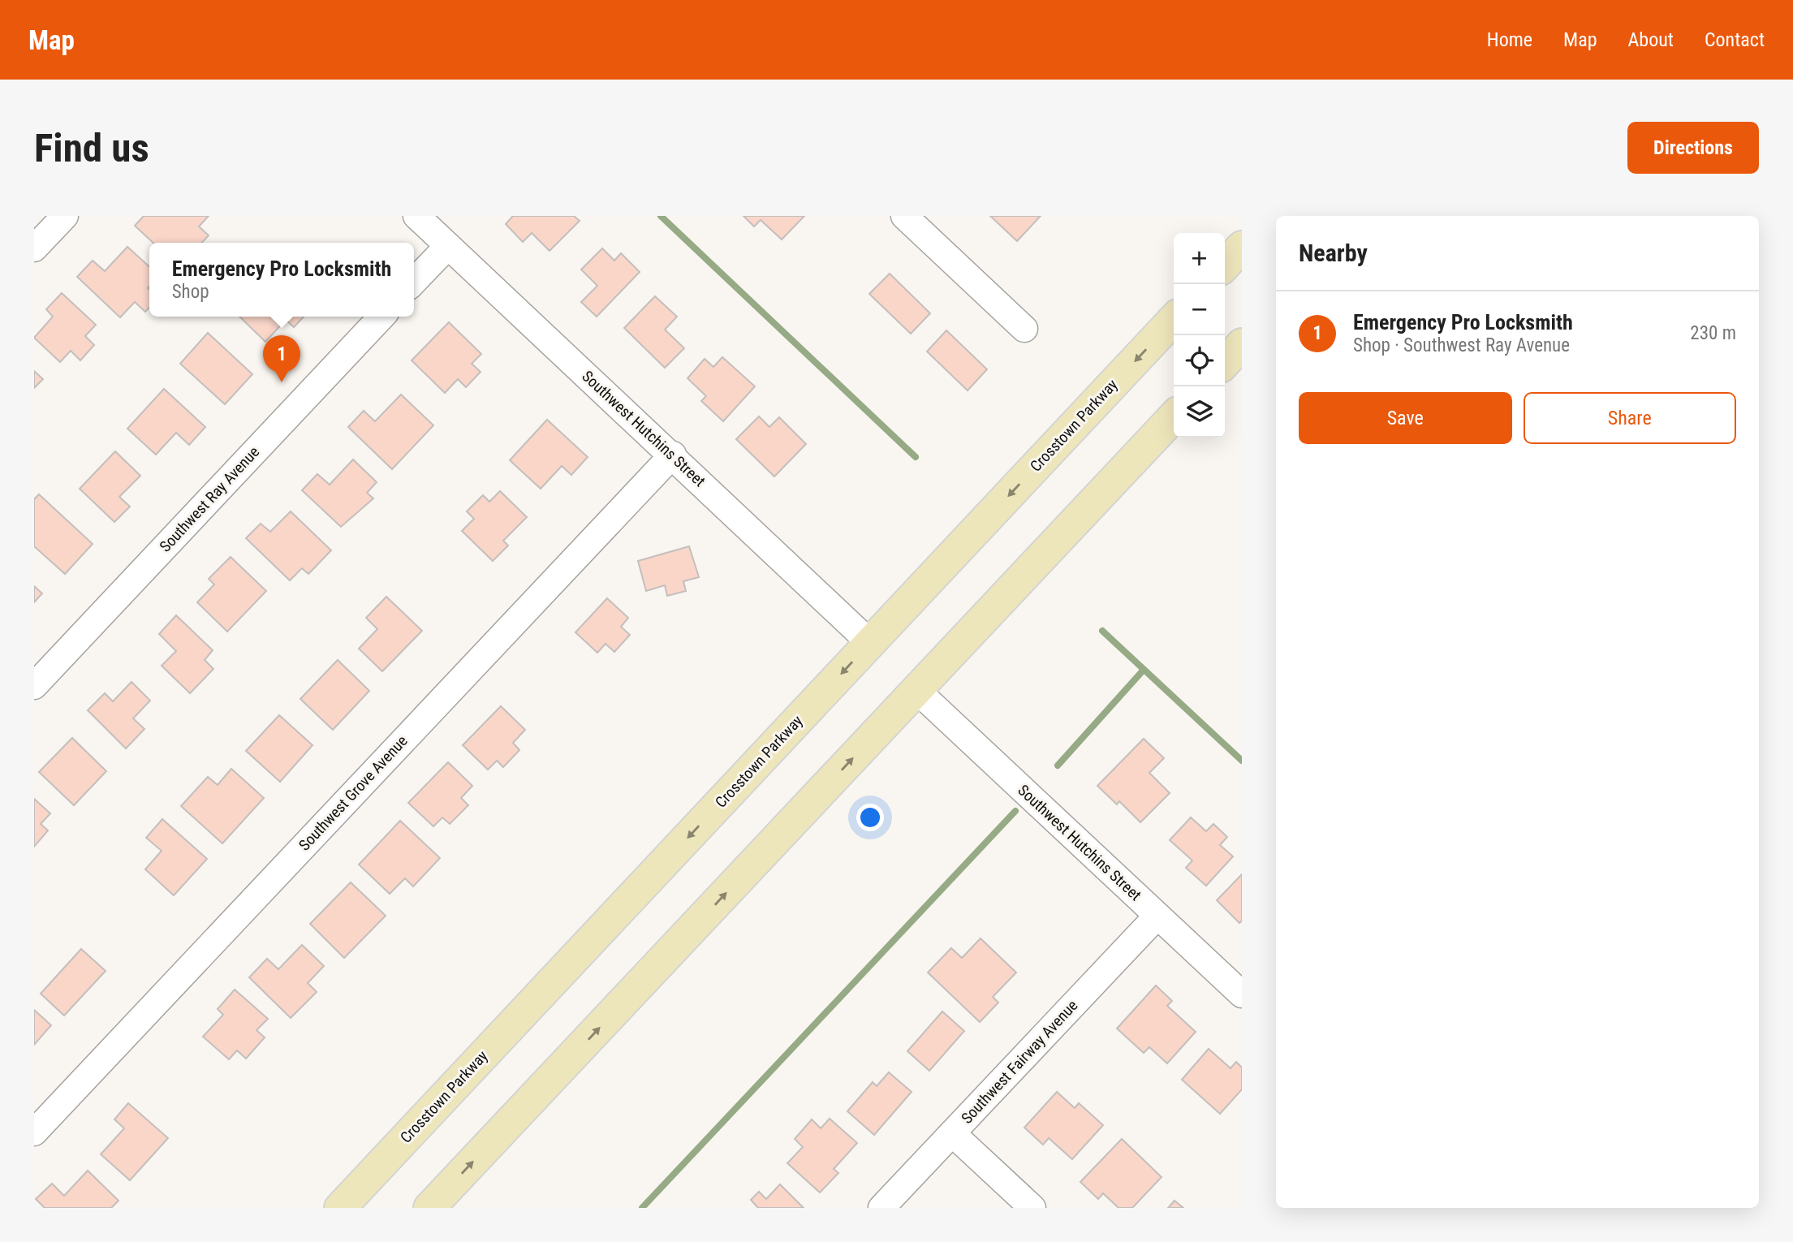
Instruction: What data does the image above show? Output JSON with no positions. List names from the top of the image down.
{
  "streets": {
    "main road": ["Crosstown Parkway"],
    "street": [
      "Southwest Hutchins Street",
      "Southwest Ray Avenue",
      "Southwest Grove Avenue",
      "Southwest Fairway Avenue"
    ]
  },
  "crossings": [
    ["Crosstown Parkway", "Southwest Hutchins Street"],
    ["Southwest Hutchins Street", "Southwest Grove Avenue"],
    ["Southwest Hutchins Street", "Southwest Fairway Avenue"]
  ],
  "page": {
    "header": "Map",
    "nav": [
      "Home",
      "Map",
      "About",
      "Contact"
    ],
    "buttons": [
      "Directions",
      ["Save", "Share"]
    ],
    "title": "Find us",
    "heading": "Nearby",
    "map_buttons": ["+", "−"],
    "popup": ["Emergency Pro Locksmith", "Shop"],
    "list": [
      {
        "mark": "1",
        "name": "Emergency Pro Locksmith",
        "note": "Shop · Southwest Ray Avenue",
        "value": "230 m"
      }
    ],
    "pins": "1"
  }
}
